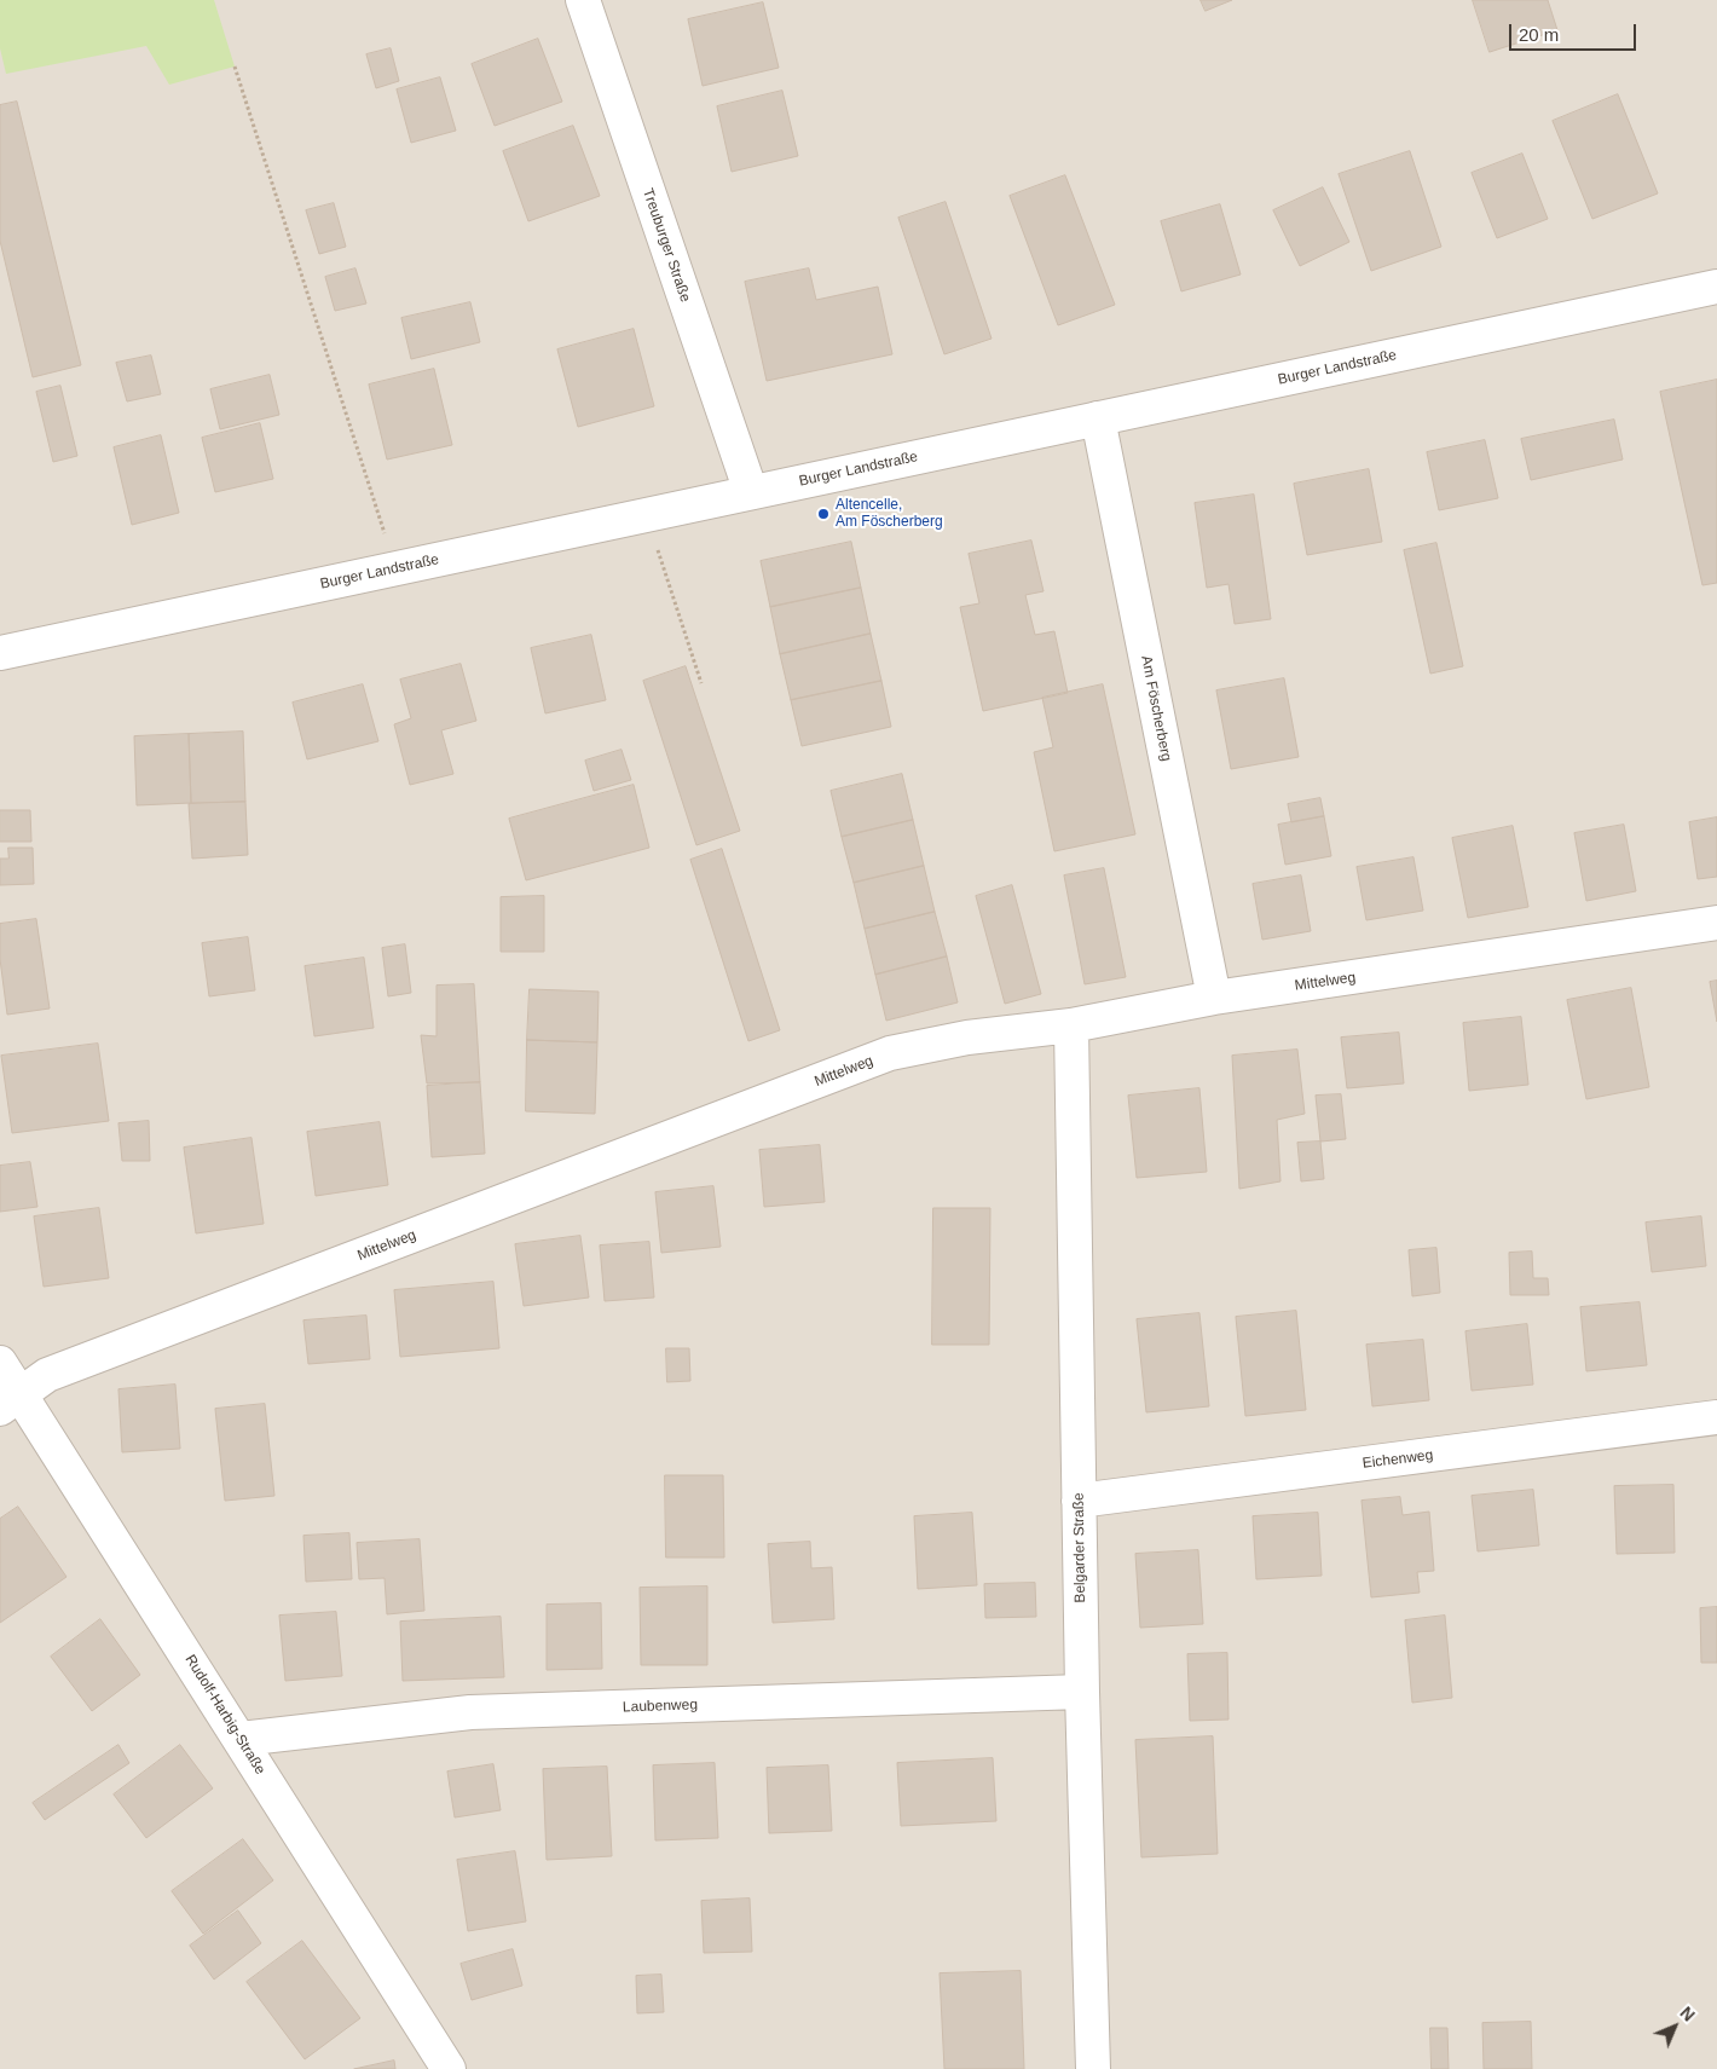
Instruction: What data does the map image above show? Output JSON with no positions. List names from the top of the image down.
{
  "streets": {
    "street": [
      "Treuburger Straße",
      "Burger Landstraße",
      "Am Föscherberg",
      "Mittelweg",
      "Eichenweg",
      "Belgarder Straße",
      "Laubenweg",
      "Rudolf-Harbig-Straße"
    ]
  },
  "crossings": [
    ["Treuburger Straße", "Burger Landstraße"],
    ["Burger Landstraße", "Am Föscherberg"],
    ["Am Föscherberg", "Mittelweg"],
    ["Mittelweg", "Belgarder Straße"],
    ["Mittelweg", "Rudolf-Harbig-Straße"],
    ["Eichenweg", "Belgarder Straße"],
    ["Belgarder Straße", "Laubenweg"],
    ["Laubenweg", "Rudolf-Harbig-Straße"]
  ],
  "places": ["Altencelle, Am Föscherberg"],
  "scale_bar": "20 m",
  "north": "top right"
}
